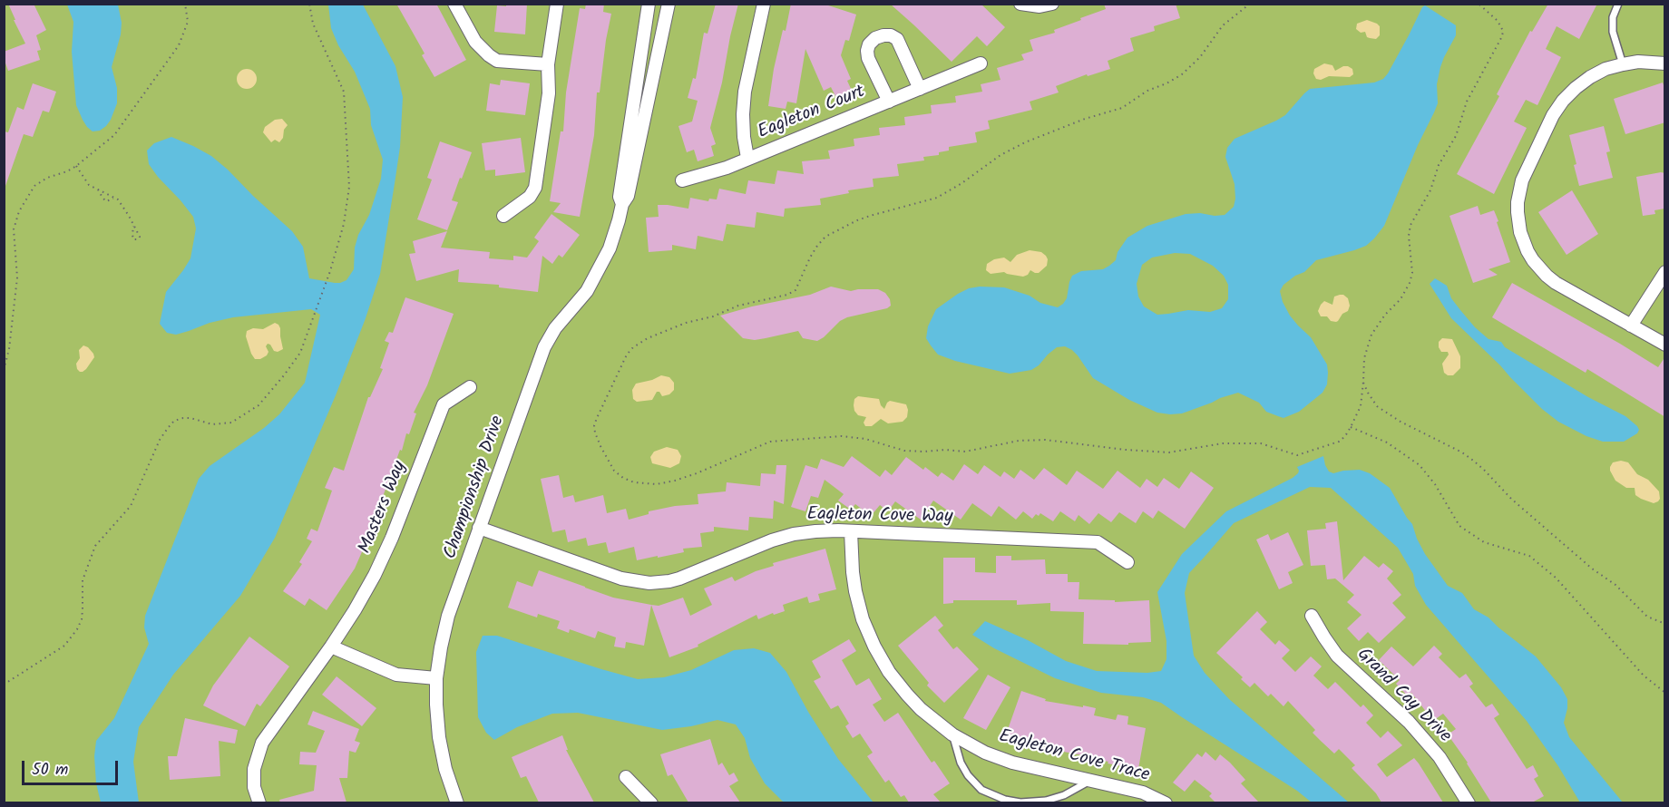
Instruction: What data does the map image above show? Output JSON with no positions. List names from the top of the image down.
{
  "streets": {
    "street": [
      "Eagleton Court",
      "Championship Drive",
      "Masters Way",
      "Eagleton Cove Way",
      "Grand Cay Drive",
      "Eagleton Cove Trace"
    ]
  },
  "crossings": [
    ["Championship Drive", "Eagleton Cove Way"],
    ["Eagleton Cove Way", "Eagleton Cove Trace"]
  ],
  "scale_bar": "50 m"
}
